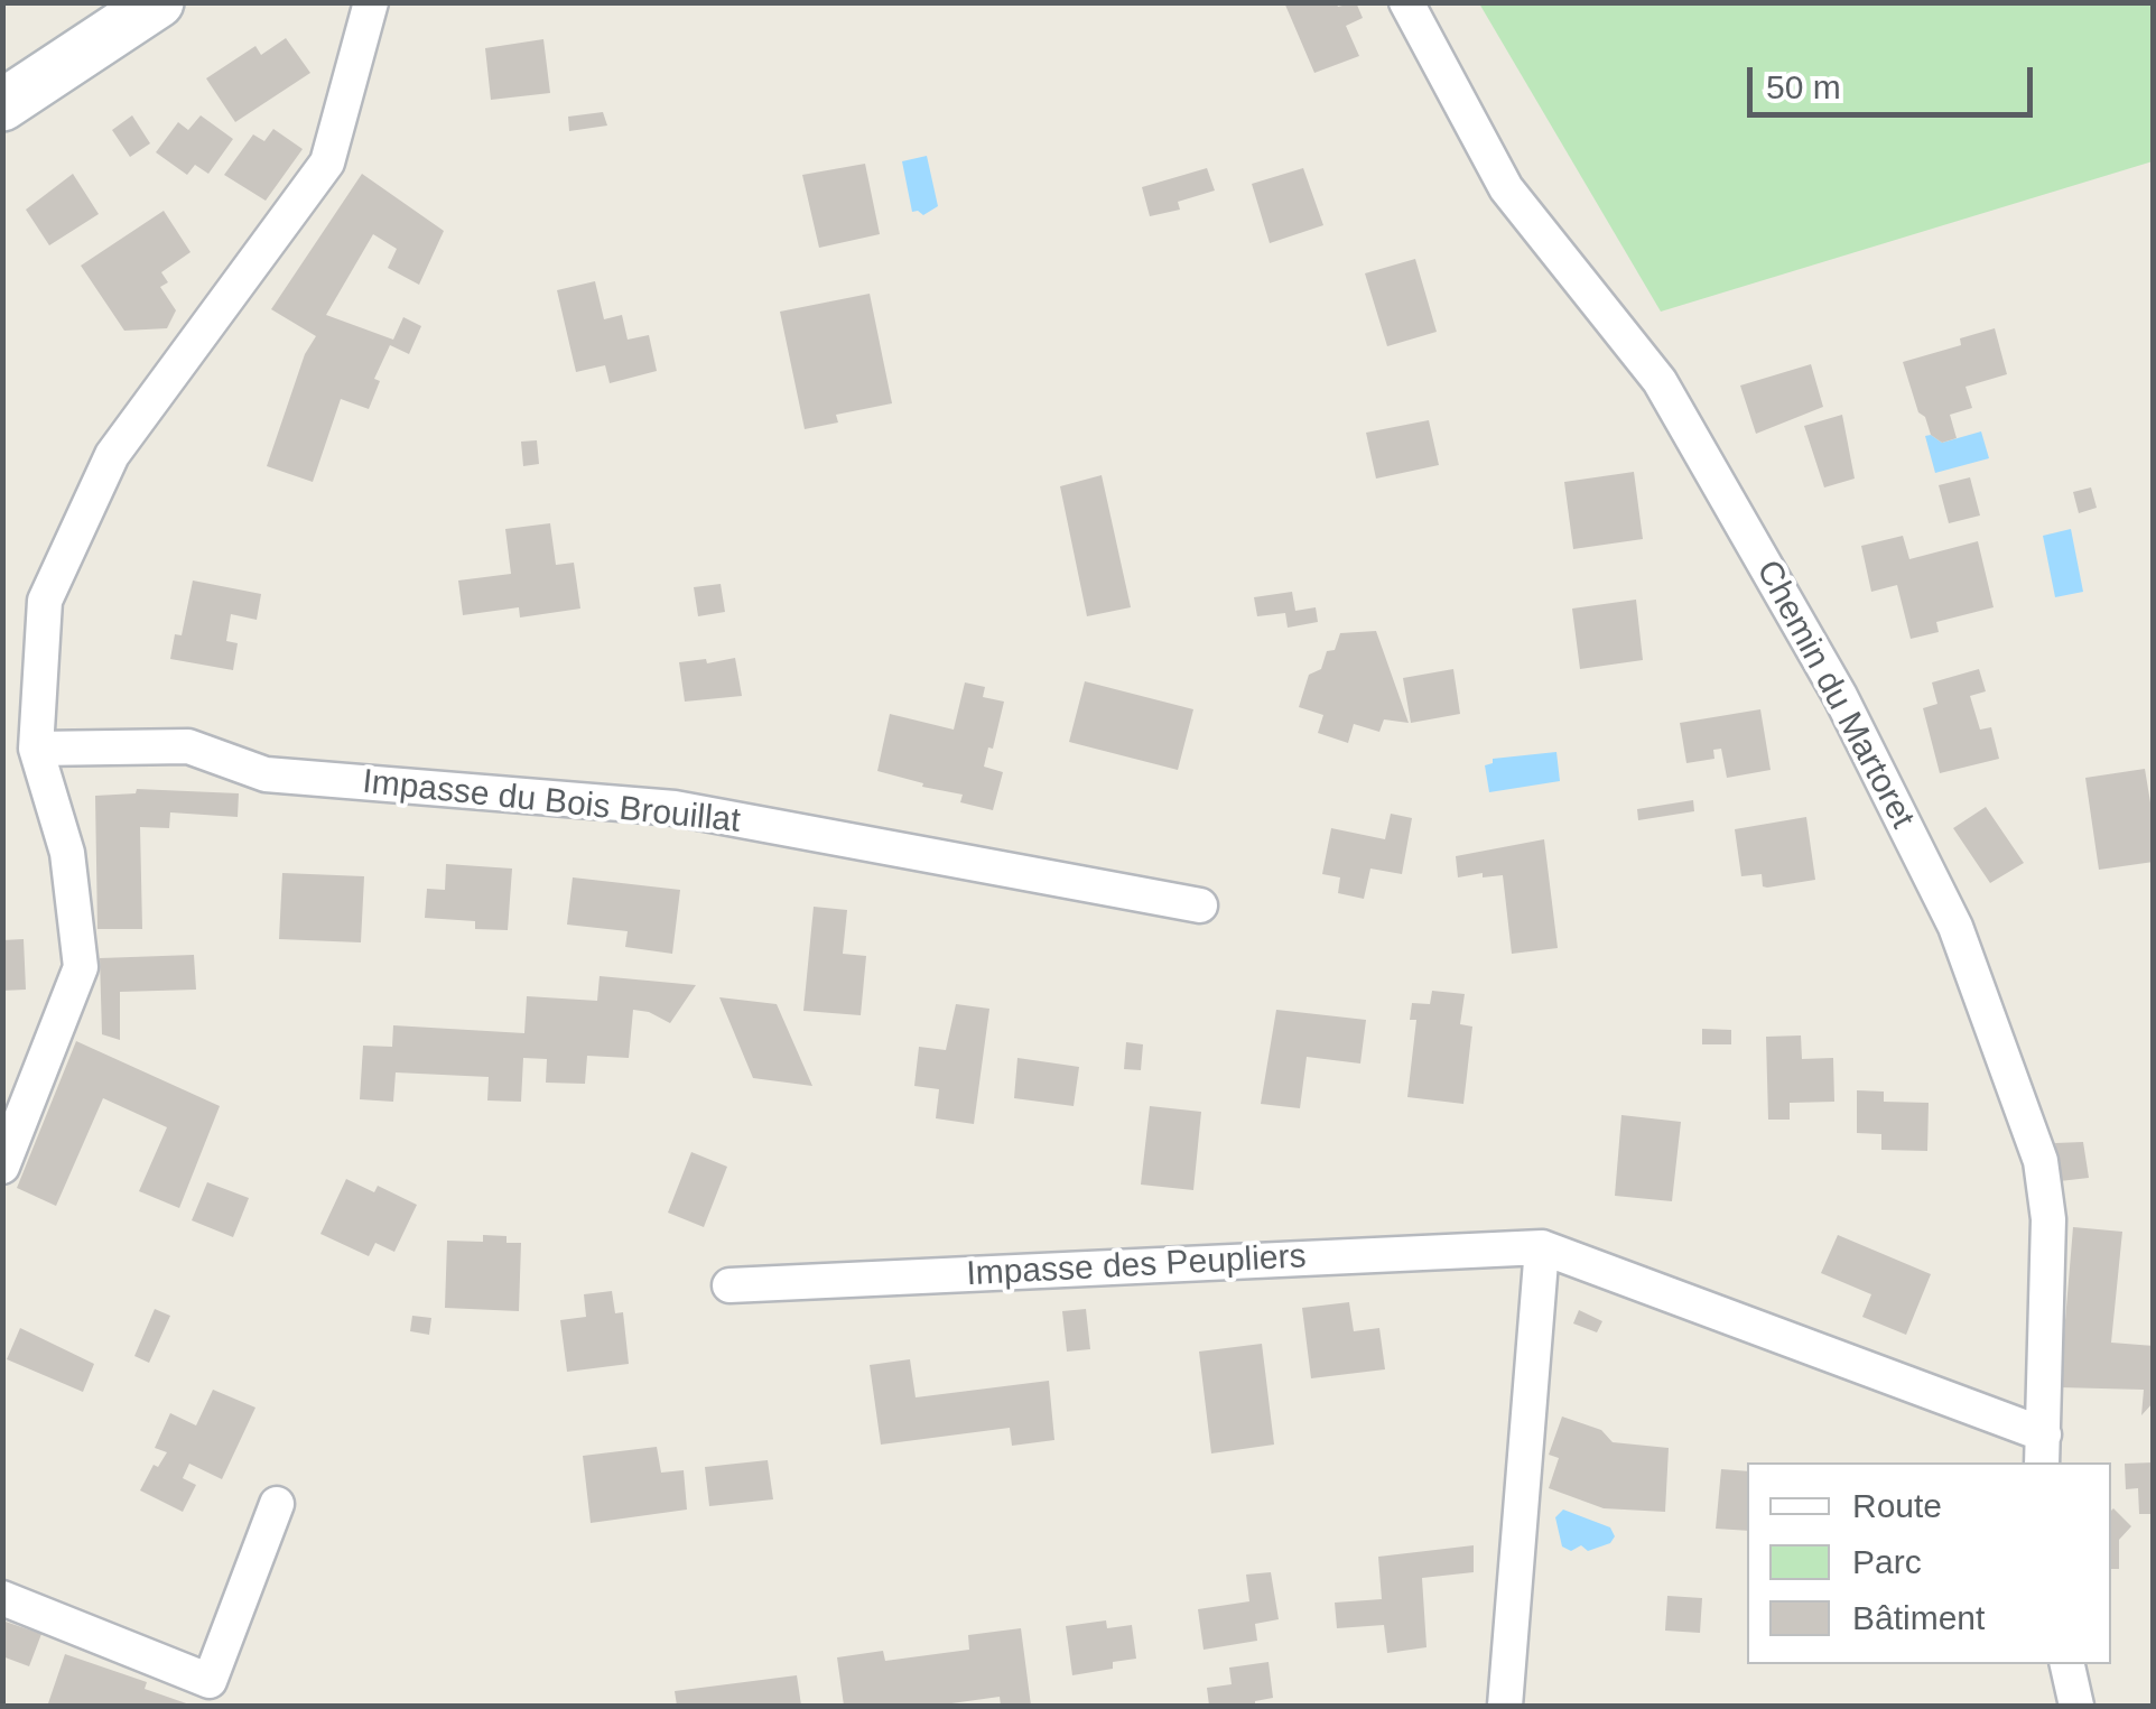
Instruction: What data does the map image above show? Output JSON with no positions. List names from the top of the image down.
{
  "streets": {
    "street": ["Chemin du Martoret", "Impasse du Bois Brouillat", "Impasse des Peupliers"]
  },
  "crossings": [
    ["Chemin du Martoret", "Impasse des Peupliers"]
  ],
  "legend": ["Route", "Parc", "Bâtiment"],
  "scale_bar": "50 m"
}
